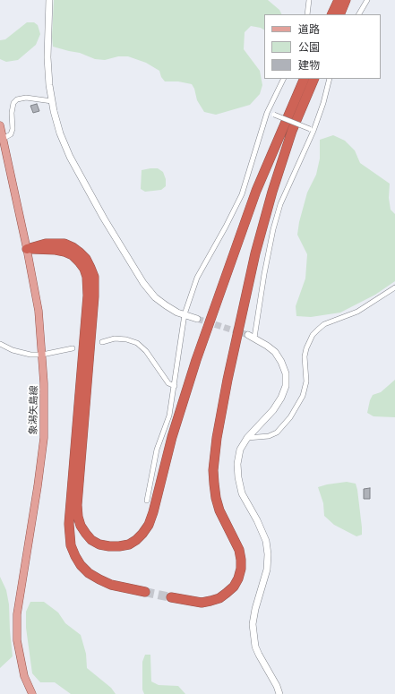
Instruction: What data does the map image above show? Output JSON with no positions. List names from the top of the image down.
{
  "streets": {
    "main road": ["象潟矢島線"]
  },
  "legend": ["道路", "公園", "建物"]
}
